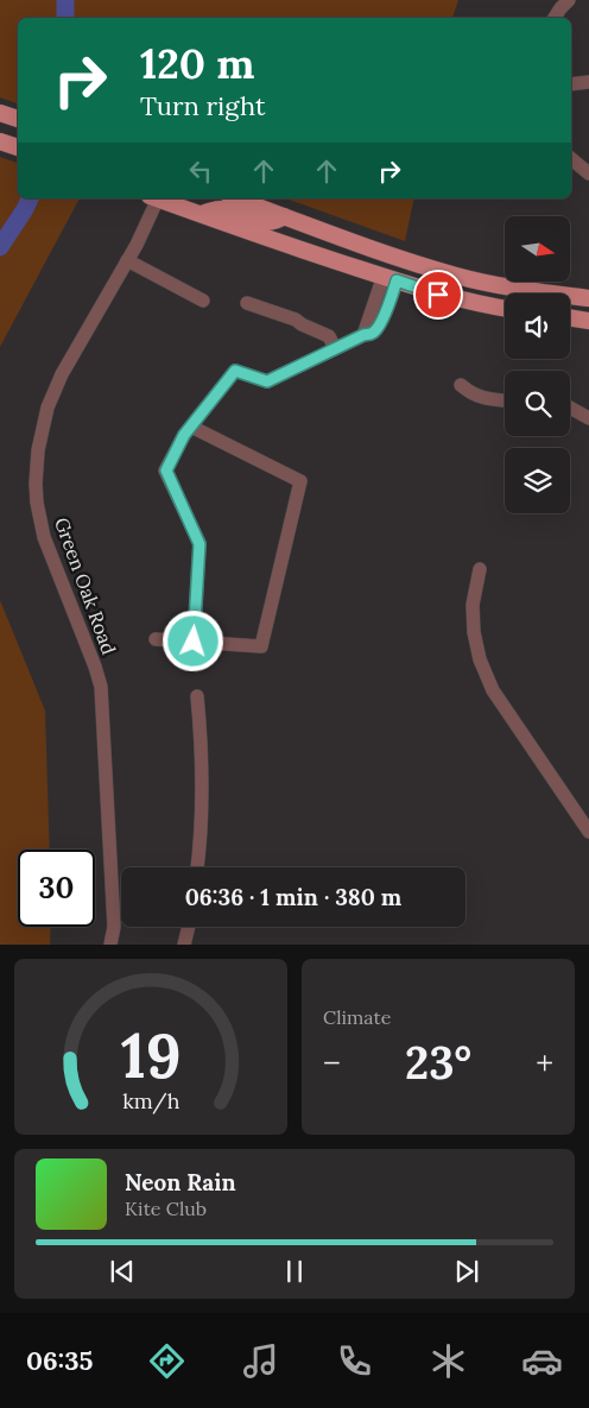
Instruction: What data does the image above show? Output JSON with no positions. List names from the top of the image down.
{
  "streets": {
    "street": ["Green Oak Road"]
  },
  "north": "right",
  "page": {
    "turn": ["120 m", "Turn right"],
    "limit": "30",
    "trip": "06:36 · 1 min · 380 m",
    "tile": "Climate",
    "heat": ["−", "23°", "+"],
    "song": ["Neon Rain", "Kite Club"],
    "tabs": "06:35",
    "gauge": ["19", "km/h"]
  }
}
